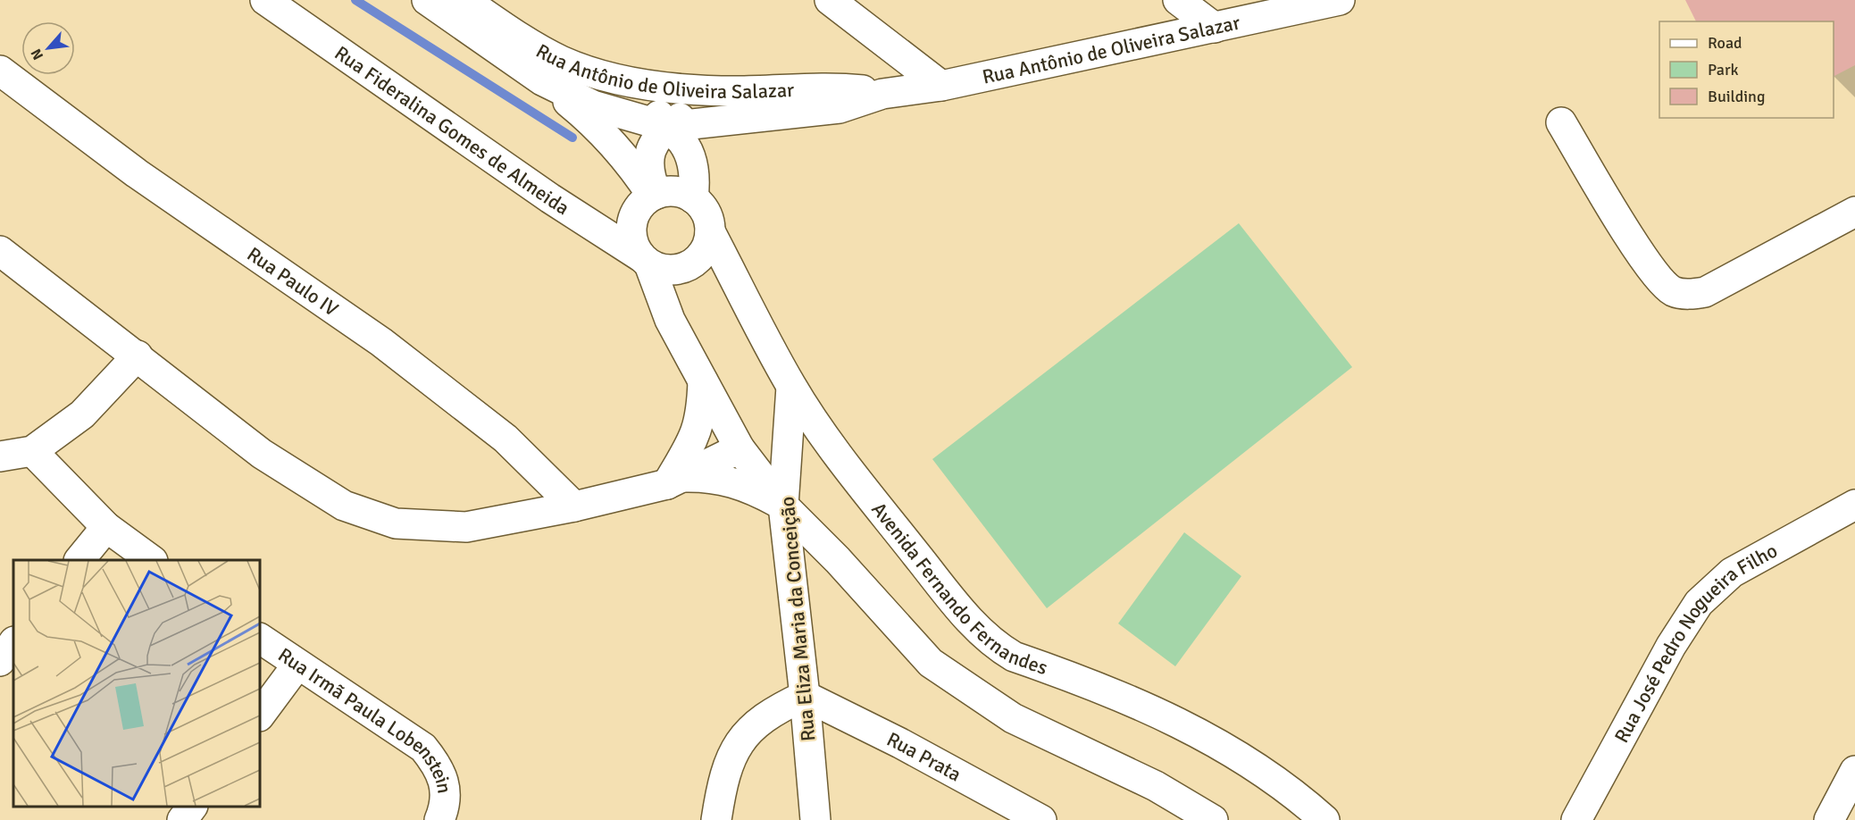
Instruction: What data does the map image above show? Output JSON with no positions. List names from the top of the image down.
{
  "streets": {
    "street": [
      "Rua Antônio de Oliveira Salazar",
      "Rua Fideralina Gomes de Almeida",
      "Rua Paulo IV",
      "Avenida Fernando Fernandes",
      "Rua Eliza Maria da Conceição",
      "Rua José Pedro Nogueira Filho",
      "Rua Irmã Paula Lobenstein",
      "Rua Prata"
    ]
  },
  "crossings": [
    ["Rua Fideralina Gomes de Almeida", "Avenida Fernando Fernandes"],
    ["Avenida Fernando Fernandes", "Rua Eliza Maria da Conceição"],
    ["Rua Eliza Maria da Conceição", "Rua Prata"]
  ],
  "legend": ["Road", "Park", "Building"],
  "north": "bottom left"
}
